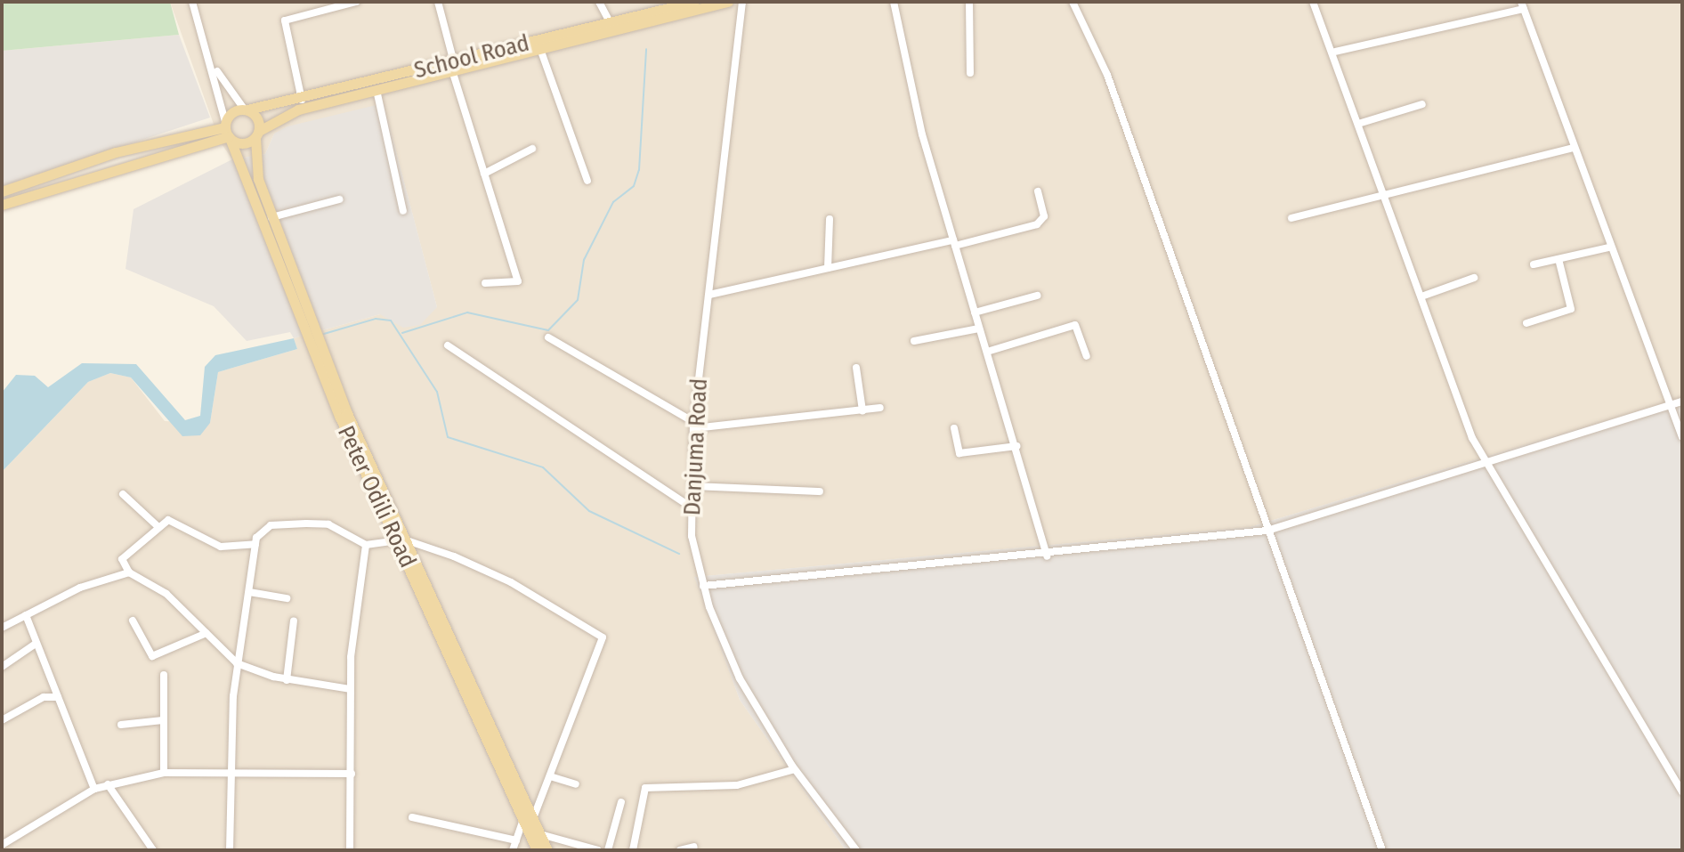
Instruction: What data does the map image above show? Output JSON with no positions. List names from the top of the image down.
{
  "streets": {
    "main road": ["School Road", "Peter Odili Road"],
    "street": ["Danjuma Road"]
  }
}
